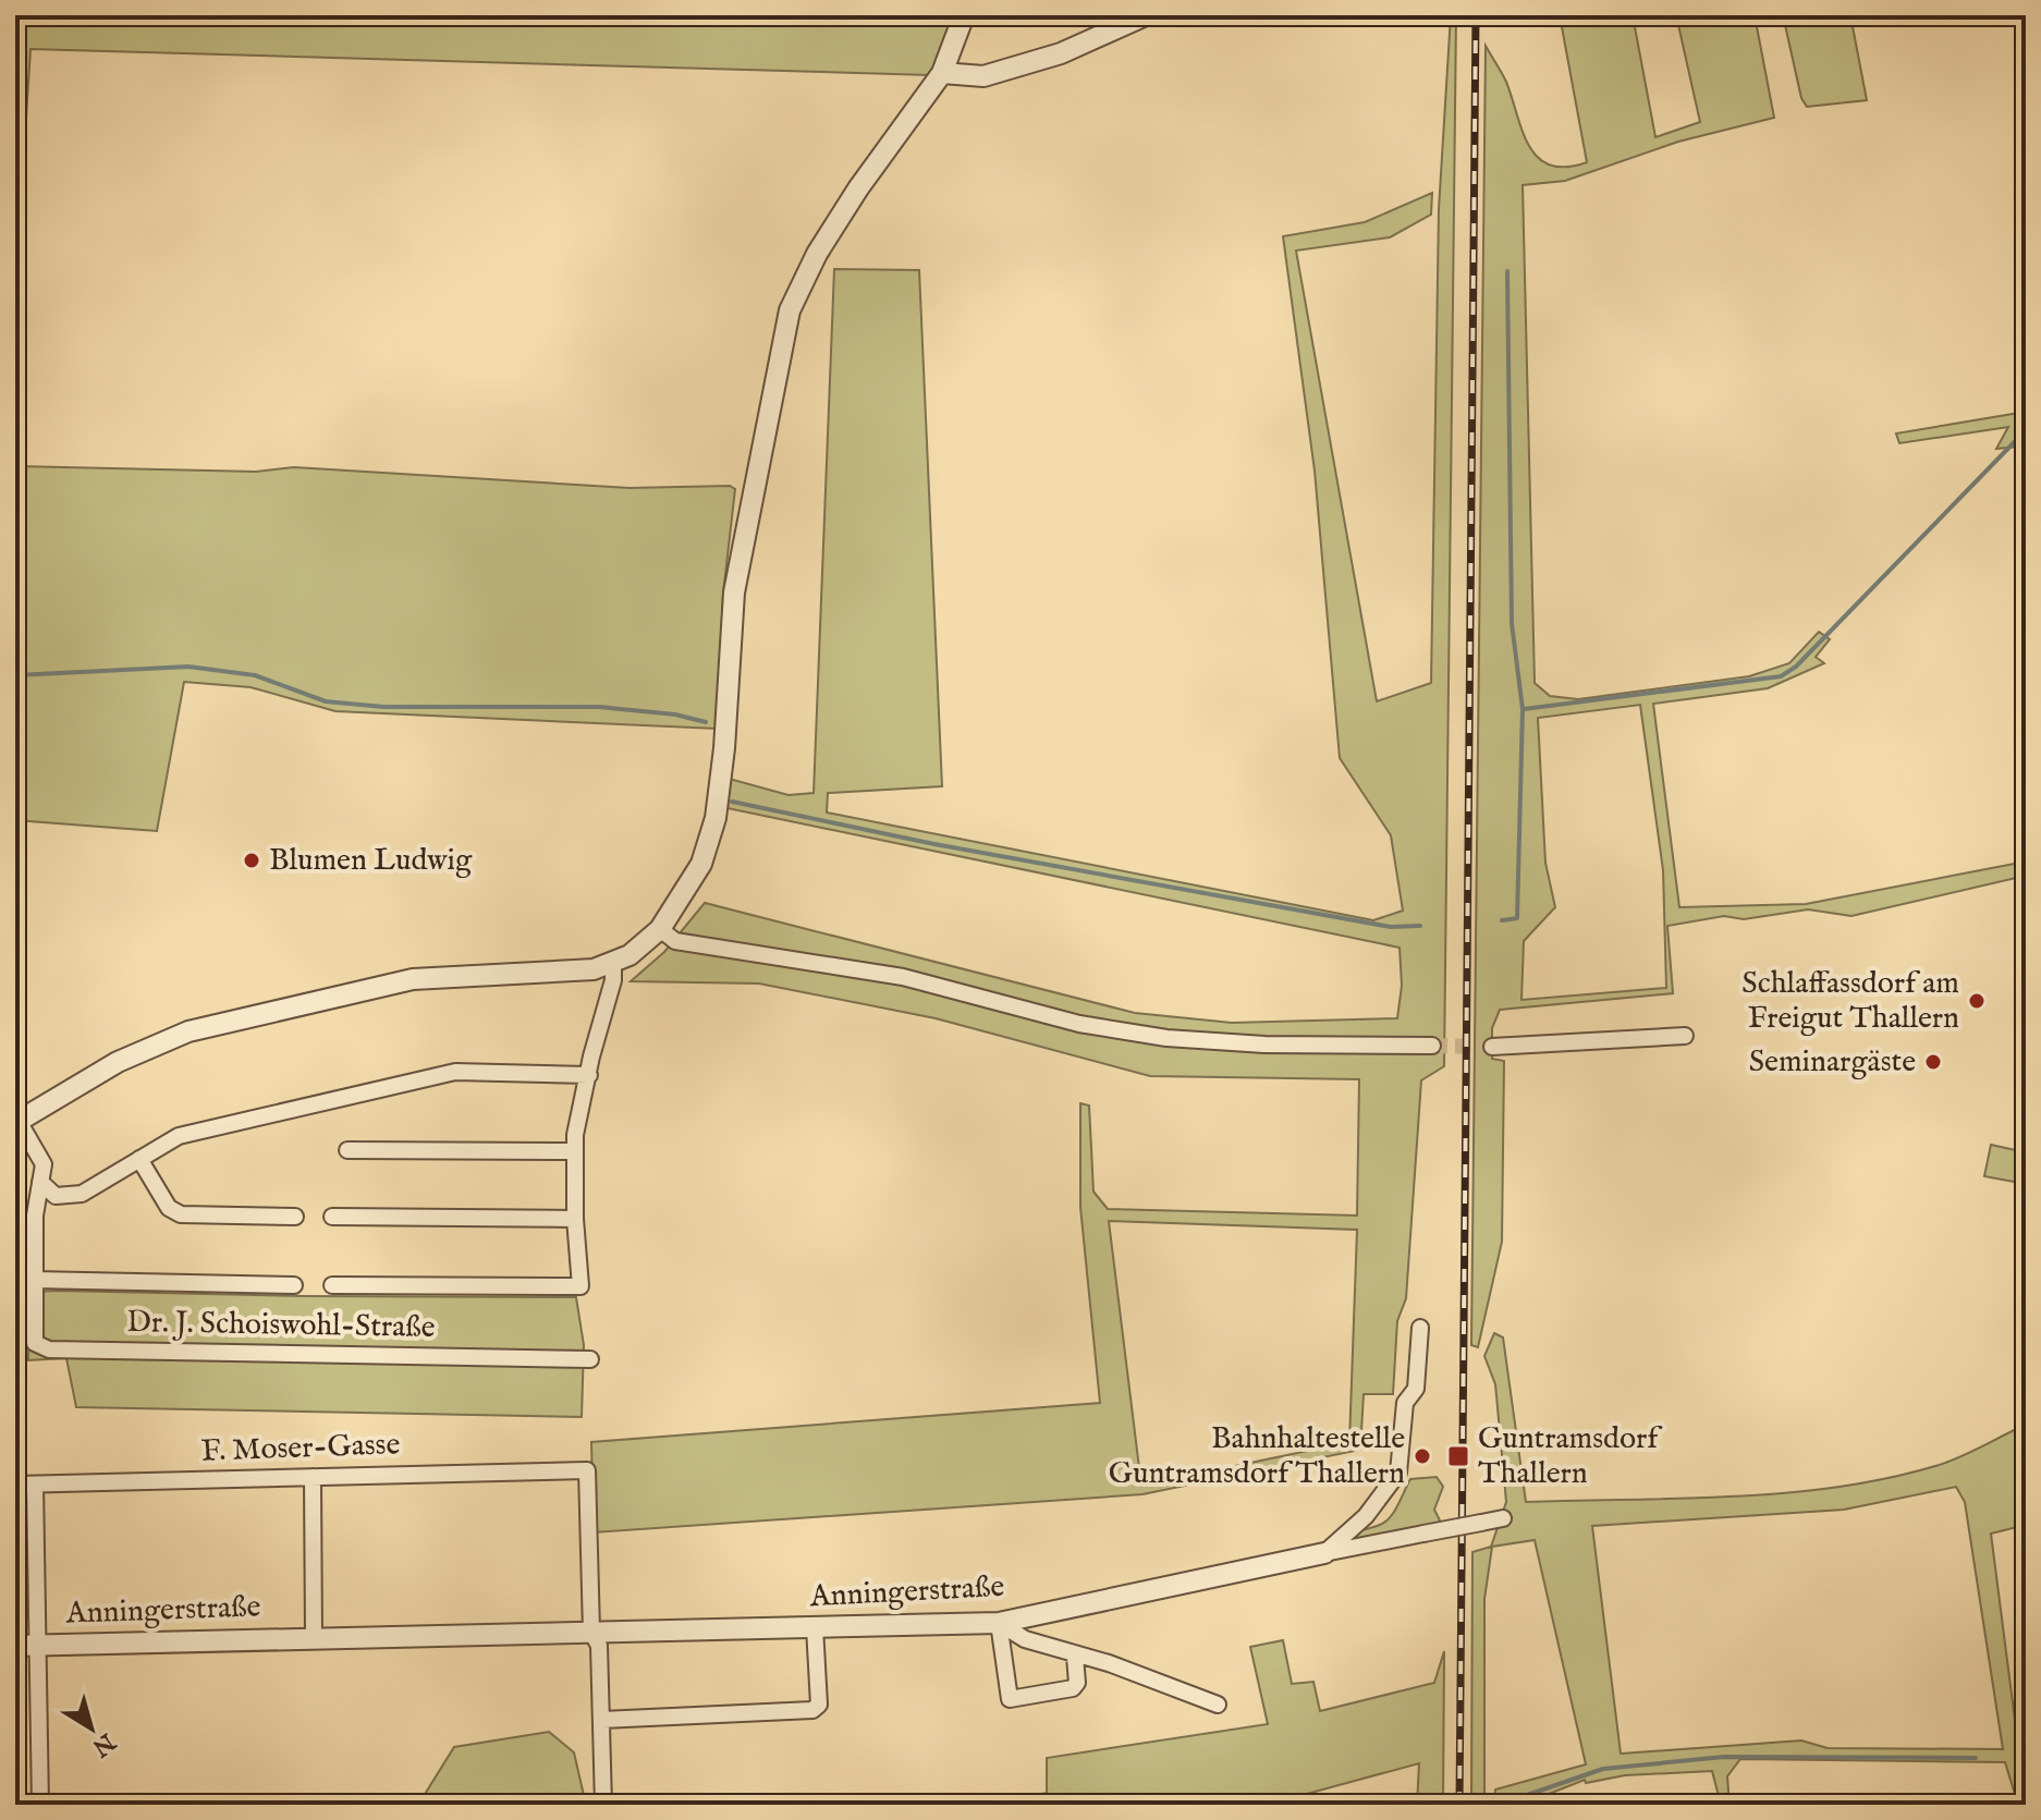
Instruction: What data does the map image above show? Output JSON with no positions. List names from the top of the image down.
{
  "streets": {
    "street": ["Dr. J. Schoiswohl-Straße", "F. Moser-Gasse", "Anningerstraße"]
  },
  "crossings": [
    ["F. Moser-Gasse", "Anningerstraße"]
  ],
  "places": {
    "other": [
      "Blumen Ludwig",
      "Schlaffassdorf am Freigut Thallern",
      "Seminargäste",
      "Bahnhaltestelle Guntramsdorf Thallern"
    ],
    "transit": ["Guntramsdorf Thallern"]
  },
  "north": "bottom right"
}
